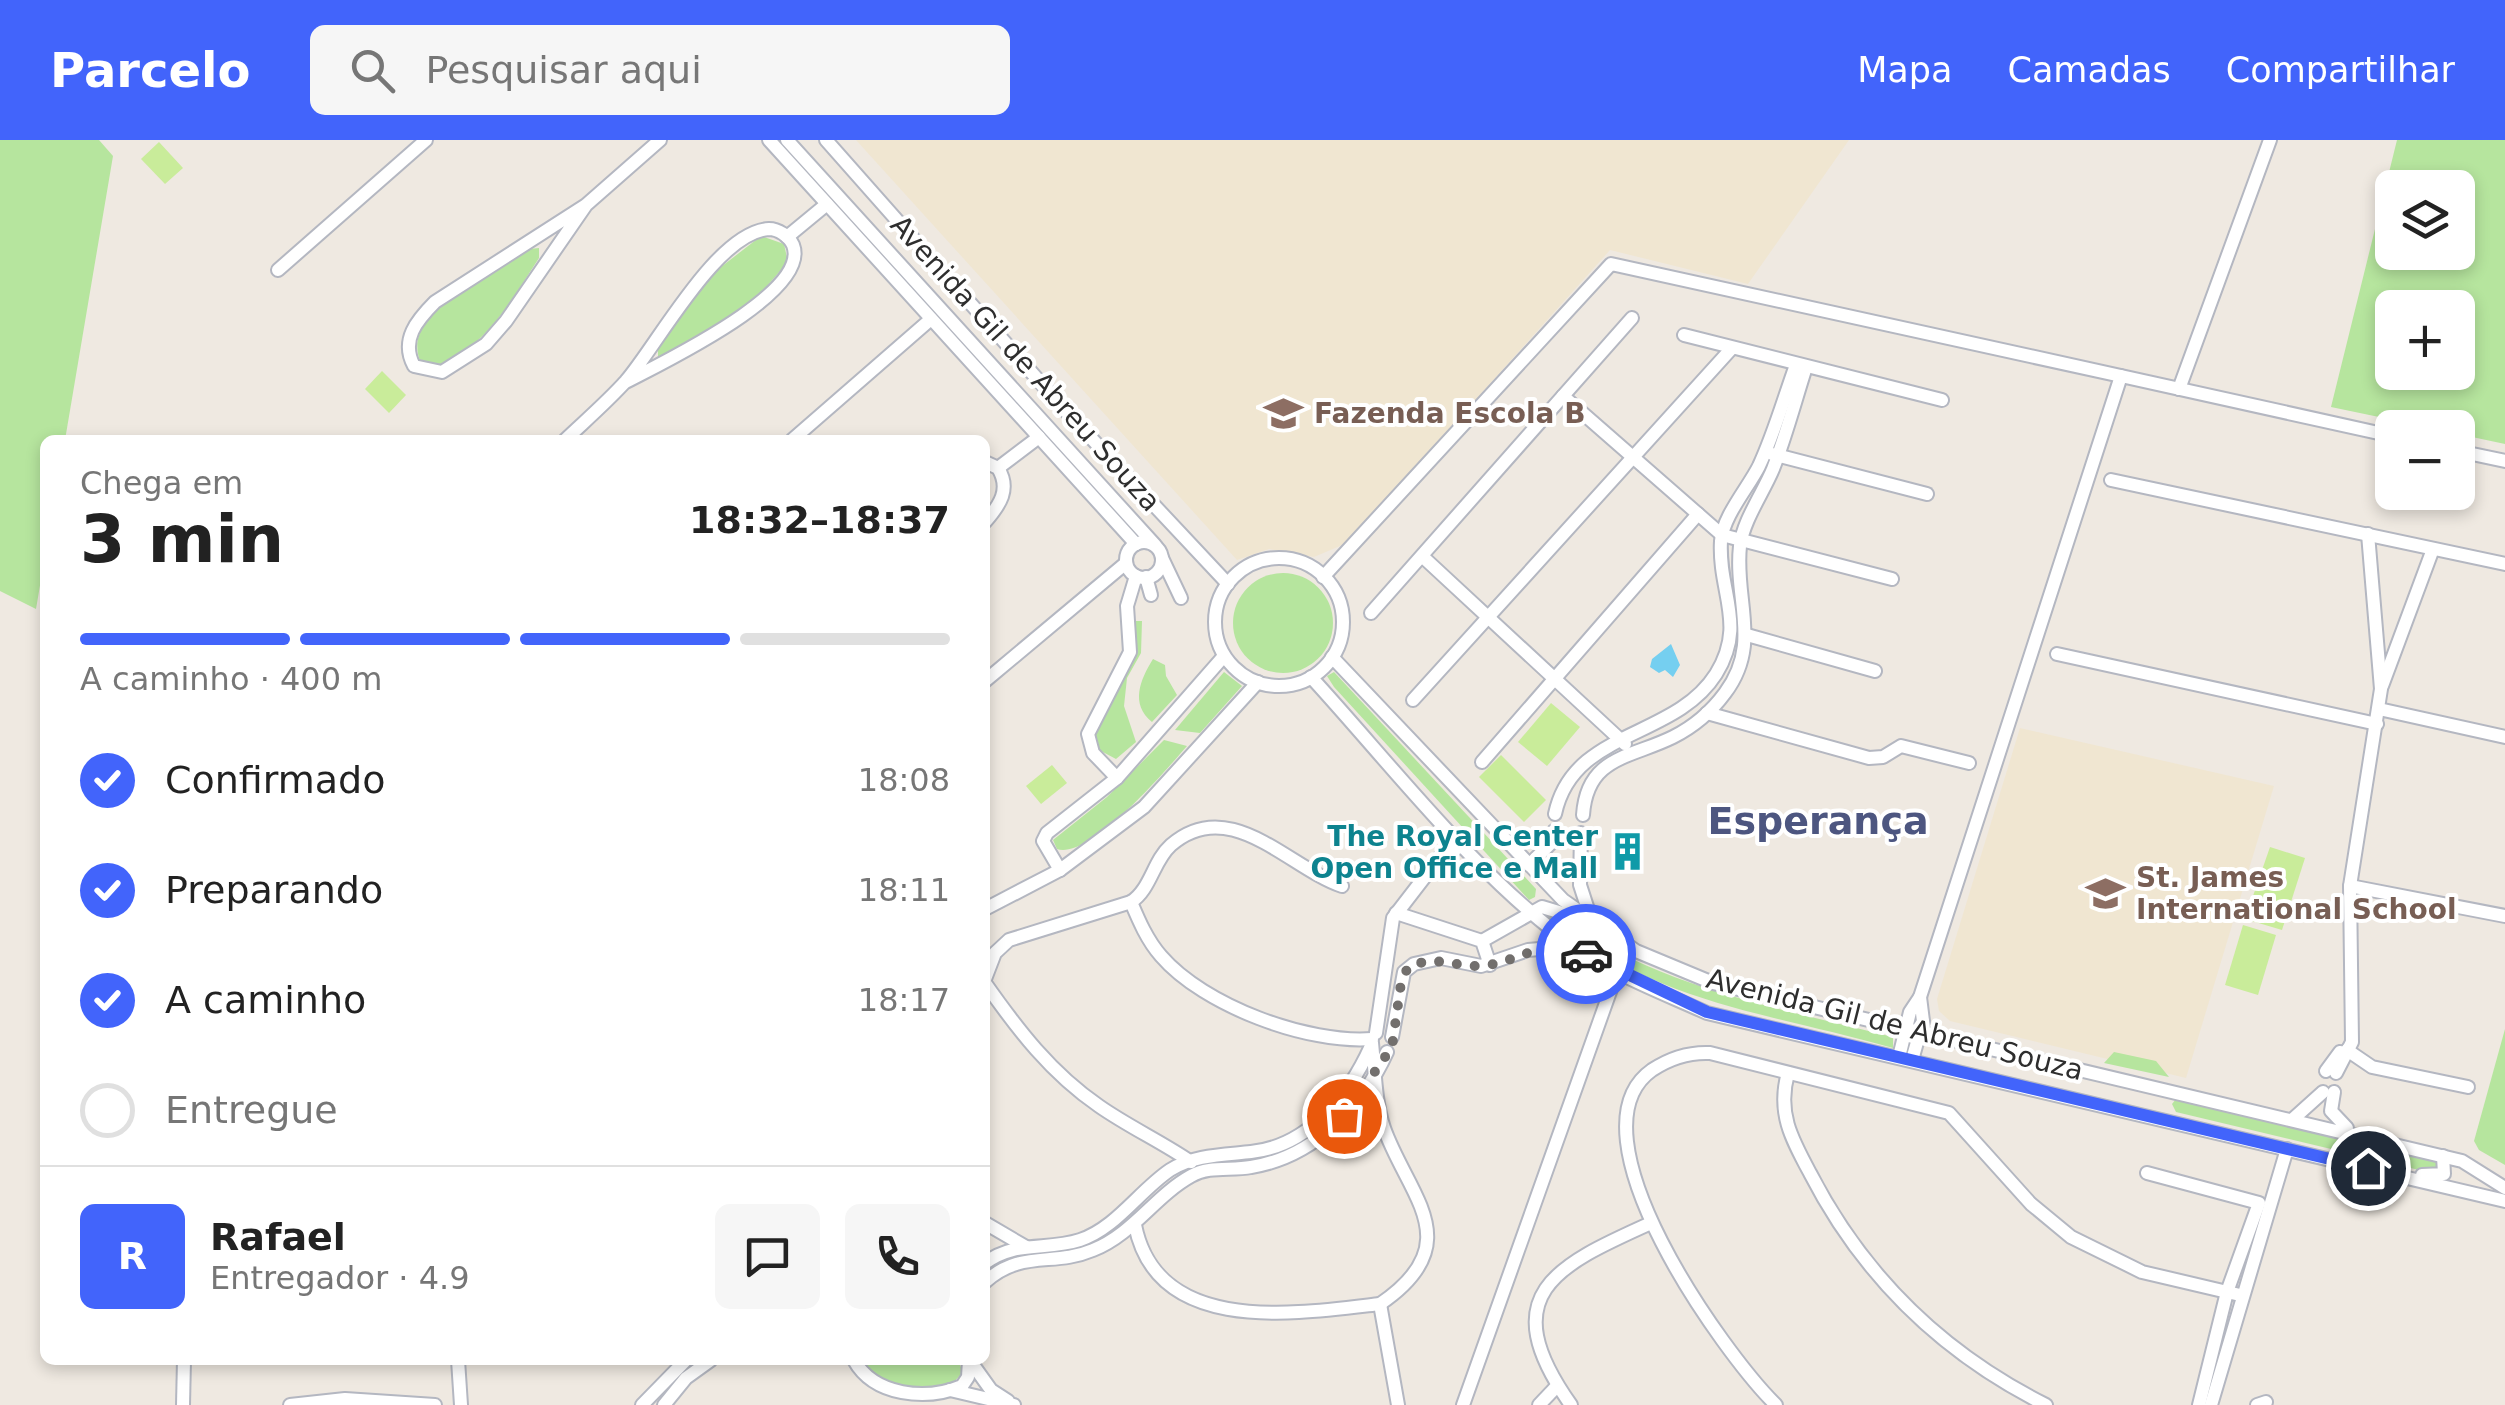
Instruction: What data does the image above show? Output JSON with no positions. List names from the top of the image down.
{
  "streets": {
    "street": ["Avenida Gil de Abreu Souza"]
  },
  "districts": ["Esperança"],
  "places": {
    "school or university": ["Fazenda Escola B", "St. James International School"],
    "building": ["The Royal Center Open Office e Mall"]
  },
  "page": {
    "header": "Parcelo",
    "search": "Pesquisar aqui",
    "nav": ["Mapa", "Camadas", "Compartilhar"],
    "map_buttons": ["+", "−"],
    "heading": ["3 min", "Chega em", "18:32–18:37"],
    "panel": ["Rafael", "Entregador · 4.9"],
    "bar": "A caminho · 400 m",
    "list": [
      ["Confirmado", "18:08"],
      ["Preparando", "18:11"],
      ["A caminho", "18:17"],
      "Entregue"
    ],
    "round": "R"
  }
}
